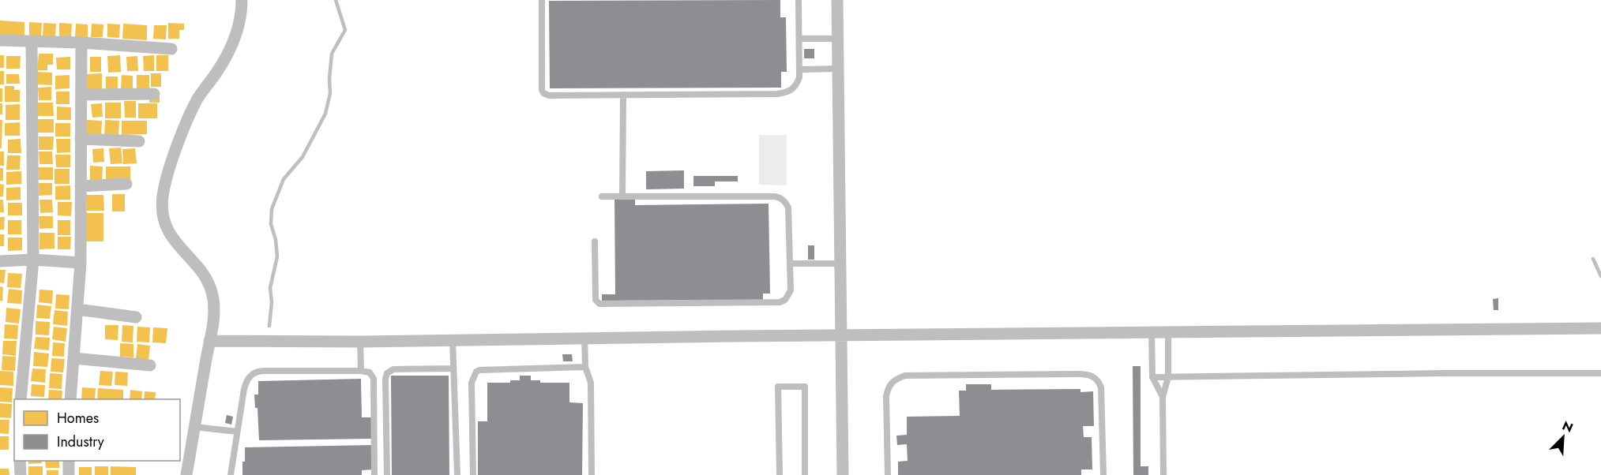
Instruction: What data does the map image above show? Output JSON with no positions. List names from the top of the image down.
{
  "legend": ["Homes", "Industry"],
  "north": "top right"
}
